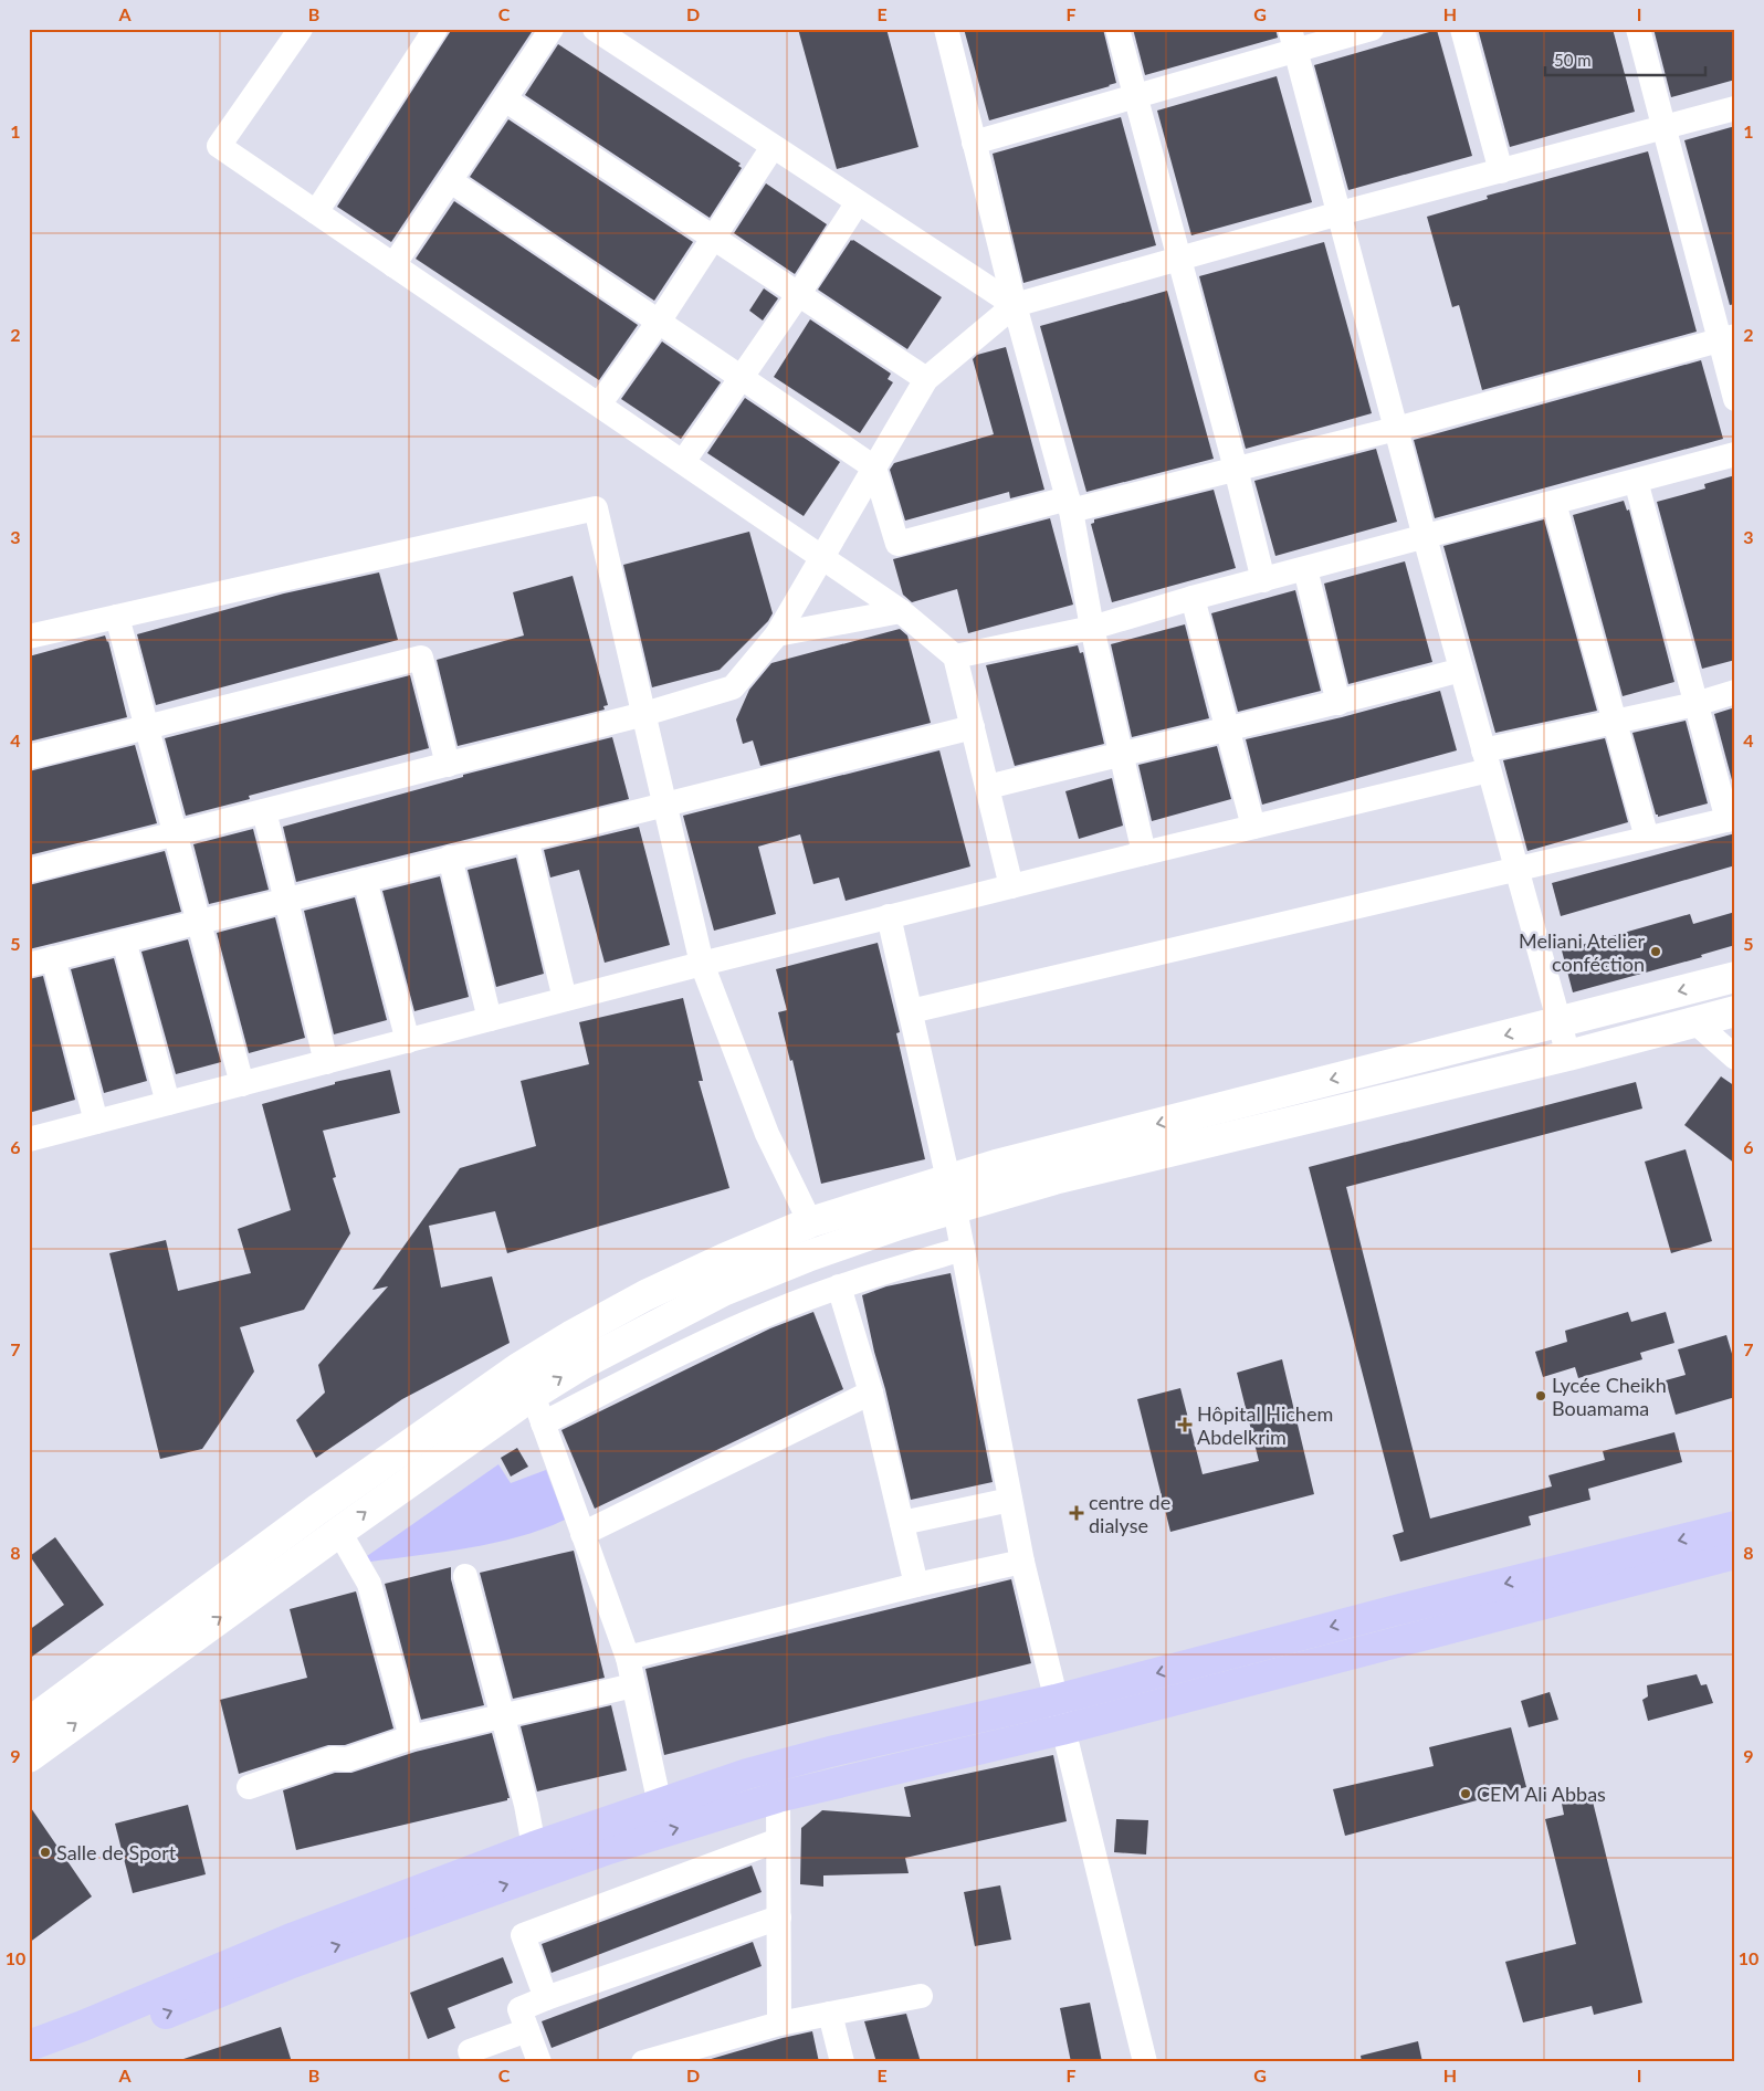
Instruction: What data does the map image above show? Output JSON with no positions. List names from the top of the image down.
{
  "places": {
    "other": [
      "Meliani Atelier conféction",
      "Lycée Cheikh Bouamama",
      "CEM Ali Abbas",
      "Salle de Sport"
    ],
    "health": ["Hôpital Hichem Abdelkrim", "centre de dialyse"]
  },
  "scale_bar": "50 m",
  "grid": {
    "columns": [
      "A",
      "B",
      "C",
      "D",
      "E",
      "F",
      "G",
      "H",
      "I"
    ],
    "rows": [
      "1",
      "2",
      "3",
      "4",
      "5",
      "6",
      "7",
      "8",
      "9",
      "10"
    ]
  }
}
